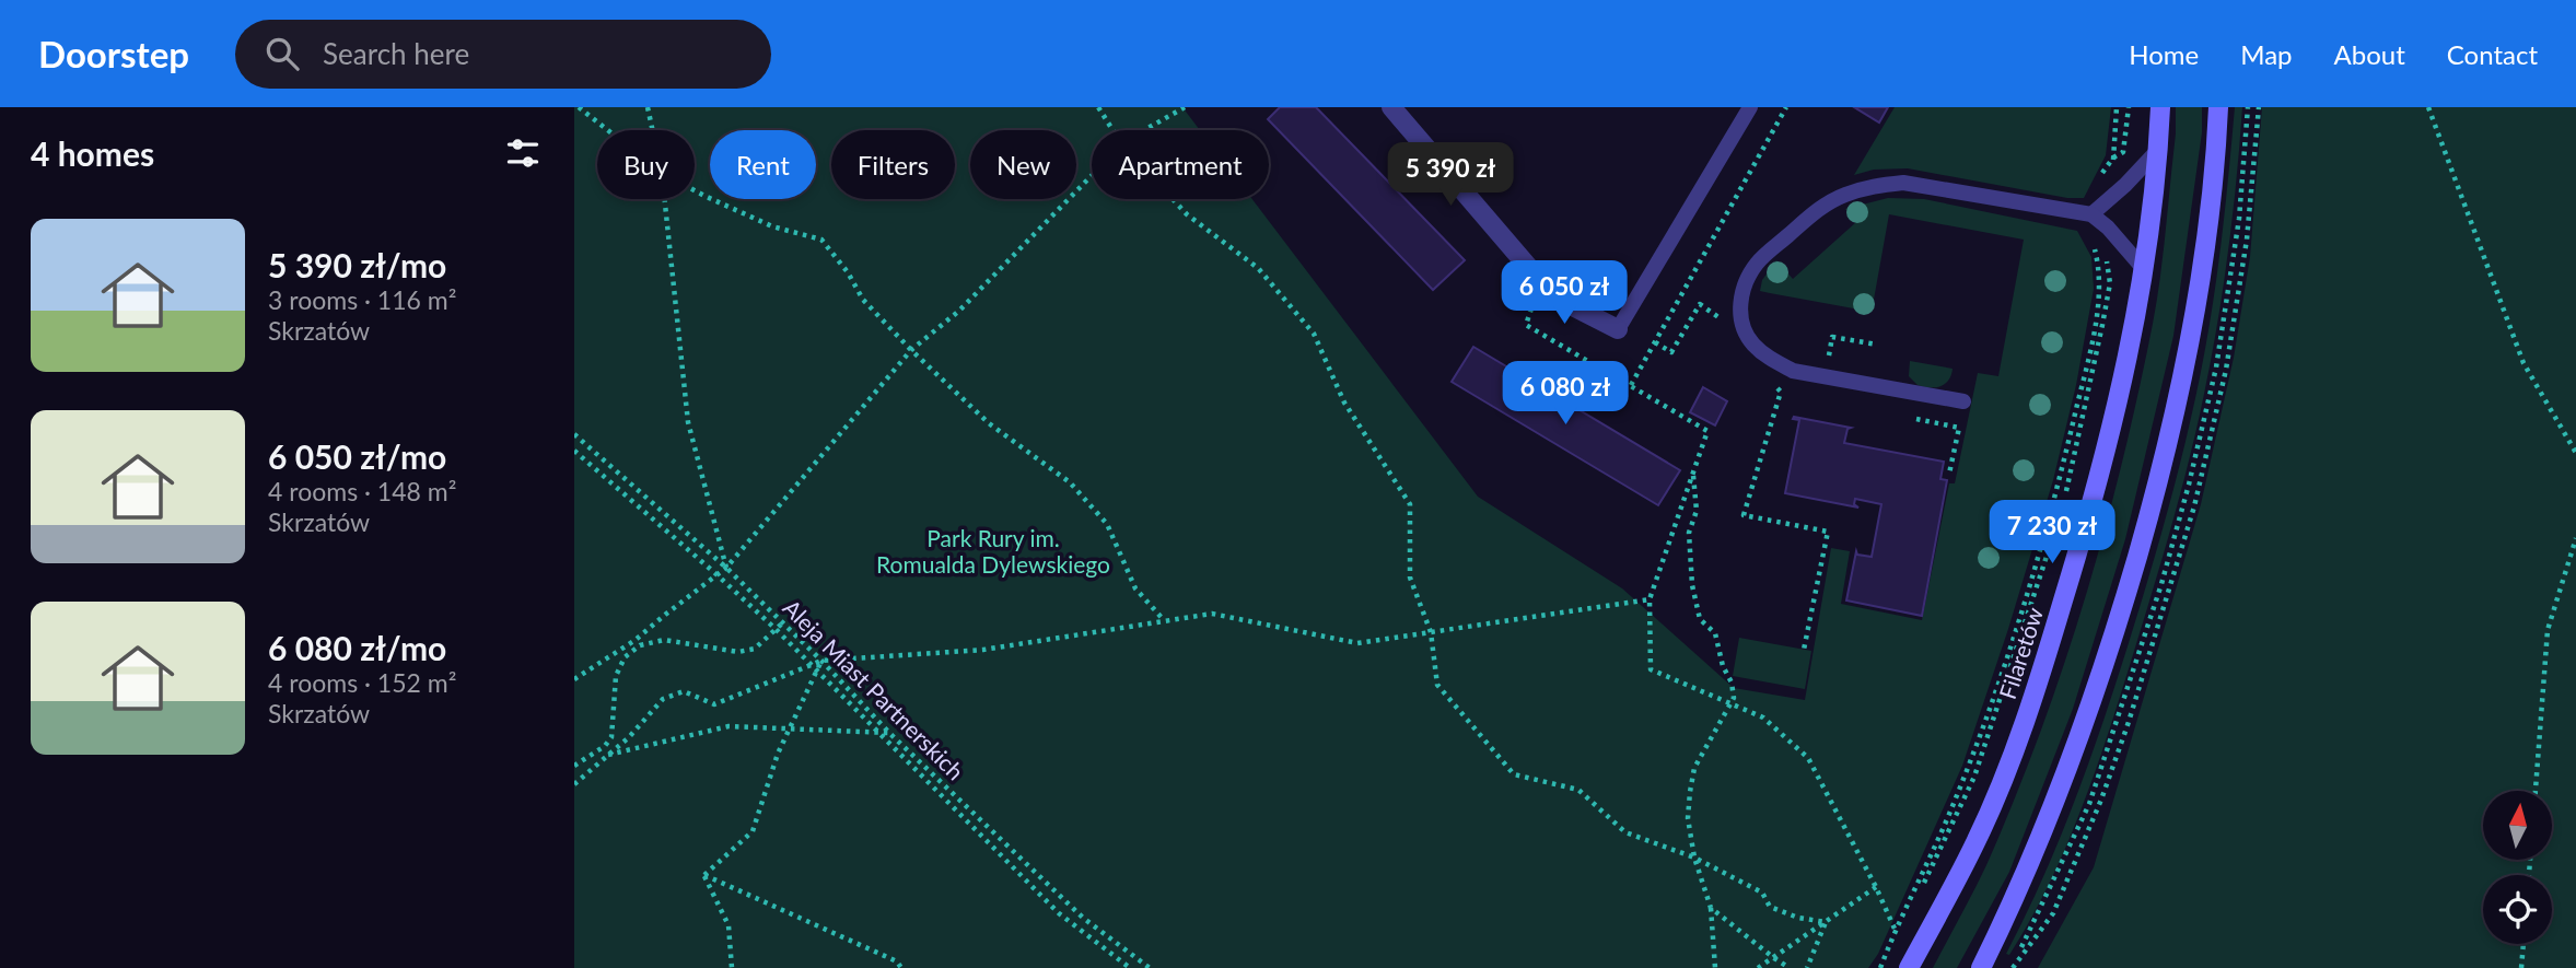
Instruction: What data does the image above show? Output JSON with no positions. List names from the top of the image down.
{
  "streets": {
    "main road": ["Filaretów"],
    "path": ["Aleja Miast Partnerskich"]
  },
  "parks": ["Park Rury im. Romualda Dylewskiego"],
  "north": "top",
  "page": {
    "header": "Doorstep",
    "search": "Search here",
    "nav": [
      "Home",
      "Map",
      "About",
      "Contact"
    ],
    "heading": "4 homes",
    "chip": [
      "Buy",
      "Rent",
      "Filters",
      "New",
      "Apartment"
    ],
    "price": [
      "5 390 zł",
      "6 050 zł",
      "6 080 zł",
      "7 230 zł"
    ],
    "list": [
      {
        "name": "5 390 zł/mo",
        "note": "3 rooms · 116 m² · Skrzatów"
      },
      {
        "name": "6 050 zł/mo",
        "note": "4 rooms · 148 m² · Skrzatów"
      },
      {
        "name": "6 080 zł/mo",
        "note": "4 rooms · 152 m² · Skrzatów"
      }
    ]
  }
}
